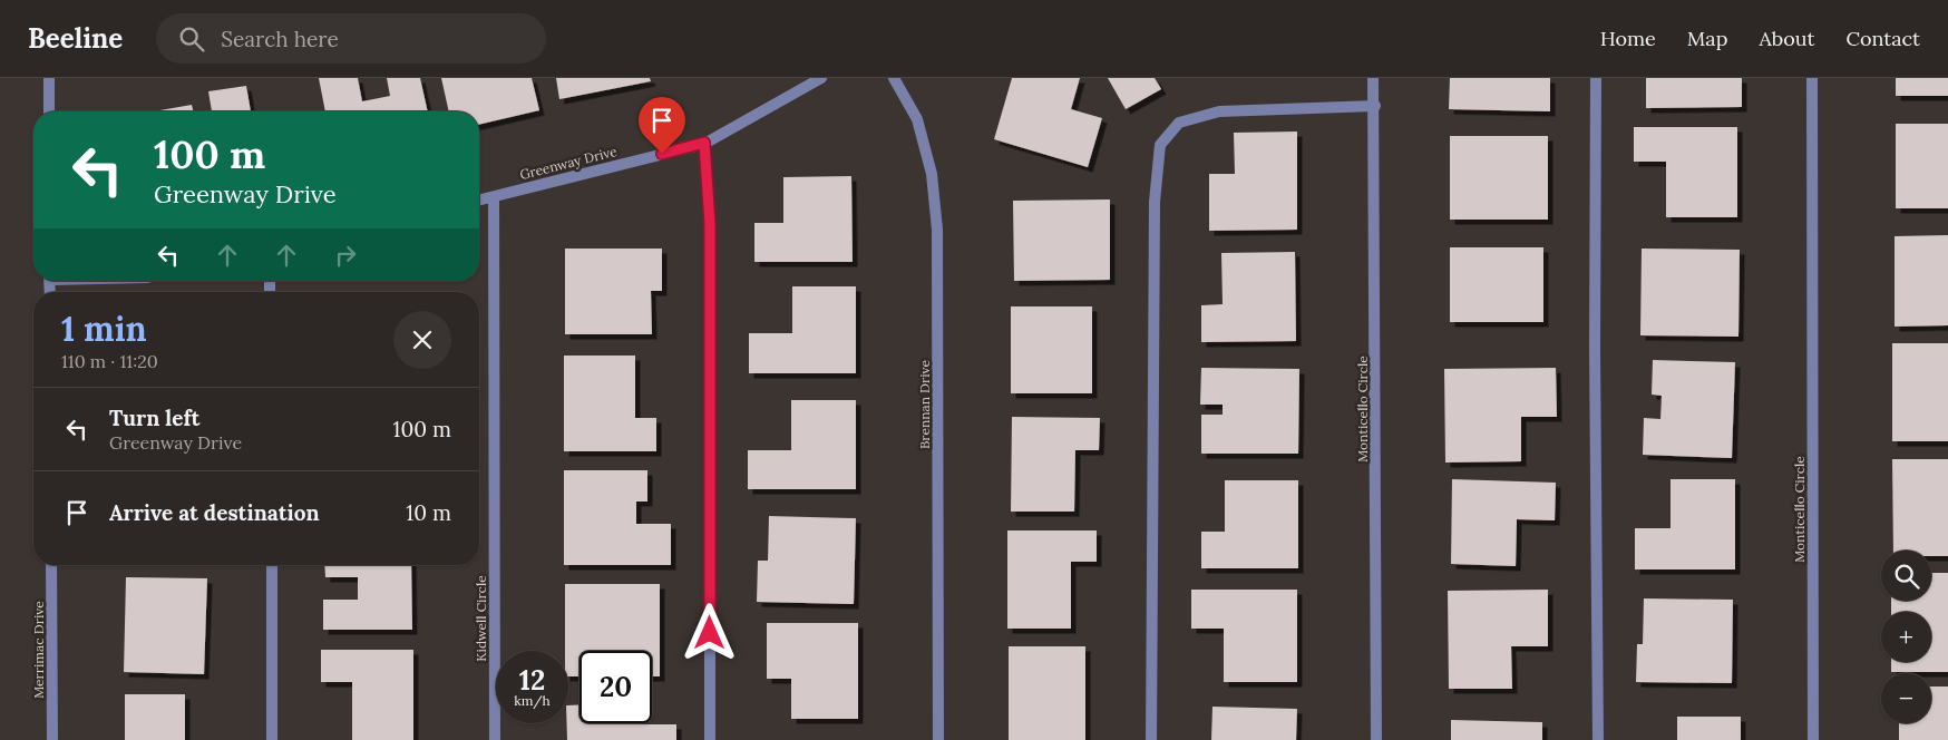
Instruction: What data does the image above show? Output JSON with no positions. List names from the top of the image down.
{
  "streets": {
    "street": [
      "Greenway Drive",
      "Brennan Drive",
      "Monticello Circle",
      "Kidwell Circle",
      "Merrimac Drive"
    ]
  },
  "crossings": [
    ["Greenway Drive", "Kidwell Circle"]
  ],
  "page": {
    "header": "Beeline",
    "search": "Search here",
    "nav": [
      "Home",
      "Map",
      "About",
      "Contact"
    ],
    "turn": ["100 m", "Greenway Drive"],
    "heading": ["1 min", "110 m · 11:20"],
    "list": [
      {
        "name": "Turn left",
        "note": "Greenway Drive",
        "value": "100 m"
      },
      {
        "name": "Arrive at destination",
        "value": "10 m"
      }
    ],
    "map_buttons": ["+", "−"],
    "speed": "12 km/h",
    "limit": "20"
  }
}
